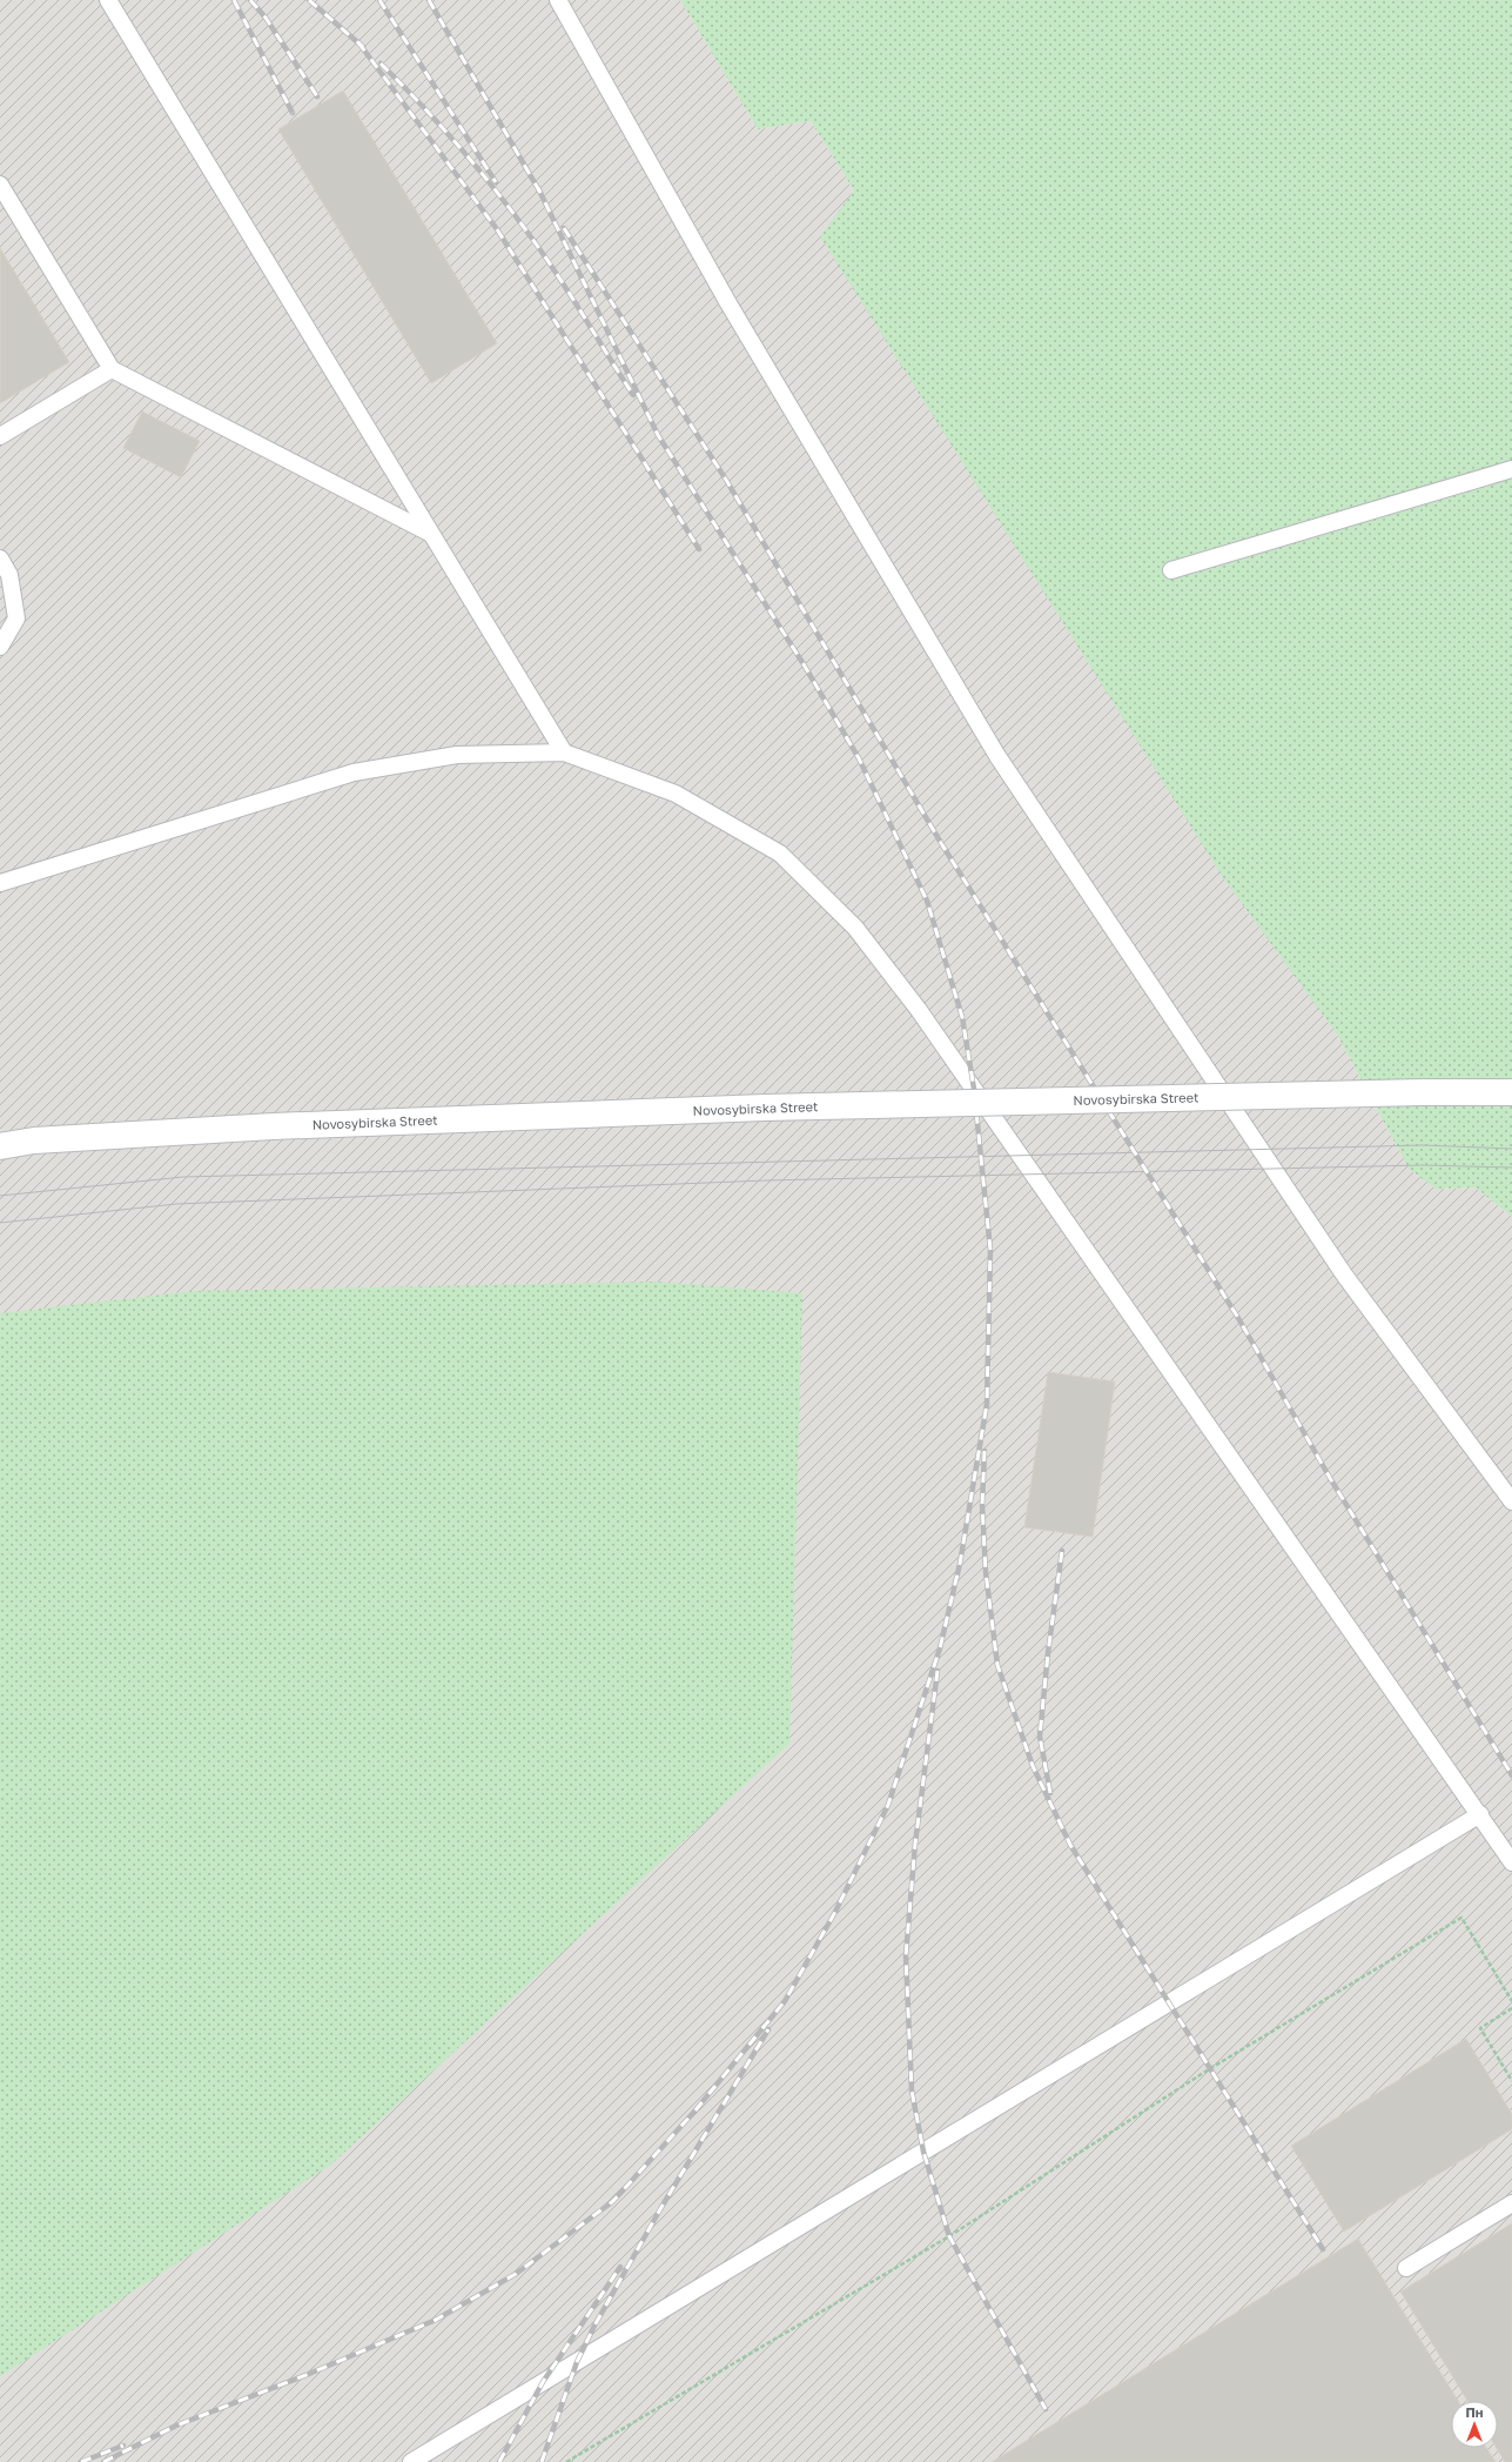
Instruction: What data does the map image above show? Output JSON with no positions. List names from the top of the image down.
{
  "streets": {
    "main road": ["Novosybirska Street"]
  },
  "north": "top"
}
